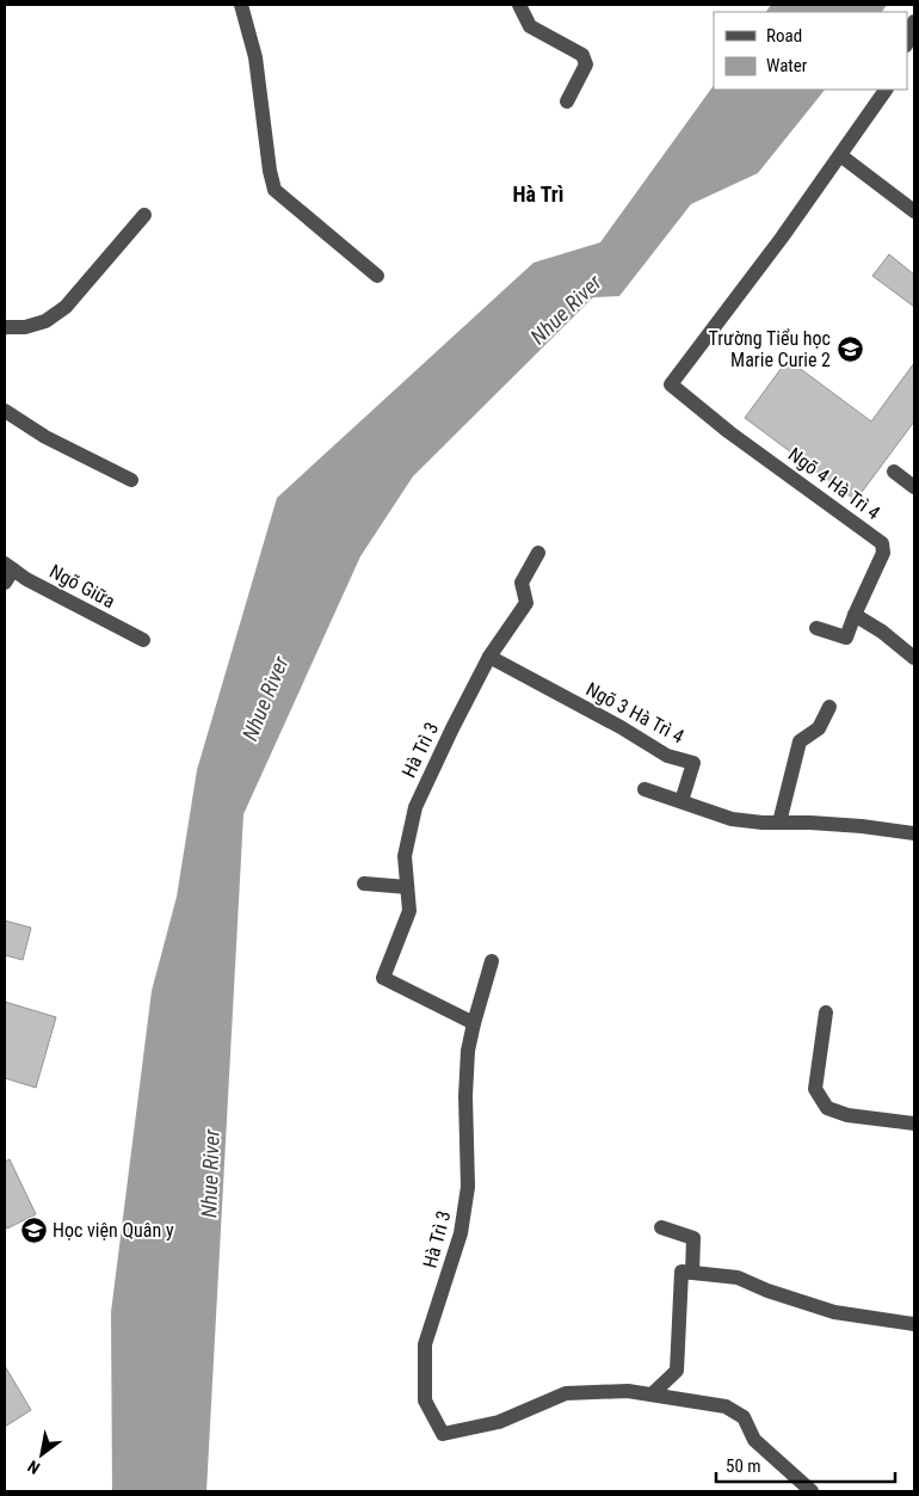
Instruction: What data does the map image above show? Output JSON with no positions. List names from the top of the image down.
{
  "streets": {
    "street": [
      "Ngõ 4 Hà Trì 4",
      "Ngõ Giữa",
      "Ngõ 3 Hà Trì 4",
      "Hà Trì 3"
    ]
  },
  "crossings": [
    ["Ngõ 3 Hà Trì 4", "Hà Trì 3"]
  ],
  "districts": ["Hà Trì"],
  "water": ["Nhue River"],
  "places": {
    "school or university": ["Trường Tiểu học Marie Curie 2", "Học viện Quân y"]
  },
  "legend": ["Road", "Water"],
  "scale_bar": "50 m",
  "north": "bottom left"
}
